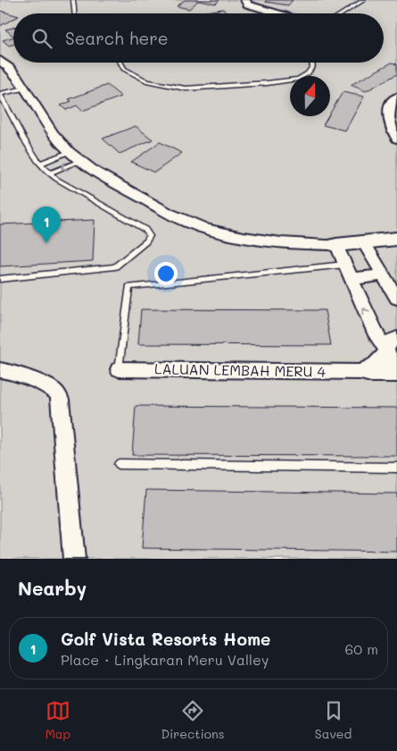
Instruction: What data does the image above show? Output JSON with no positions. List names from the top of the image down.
{
  "streets": {
    "street": ["LALUAN LEMBAH MERU 4"]
  },
  "north": "top",
  "page": {
    "search": "Search here",
    "pins": "1",
    "heading": "Nearby",
    "list": [
      {
        "mark": "1",
        "name": "Golf Vista Resorts Home",
        "note": "Place · Lingkaran Meru Valley",
        "value": "60 m"
      }
    ],
    "nav": ["Map", "Directions", "Saved"]
  }
}
